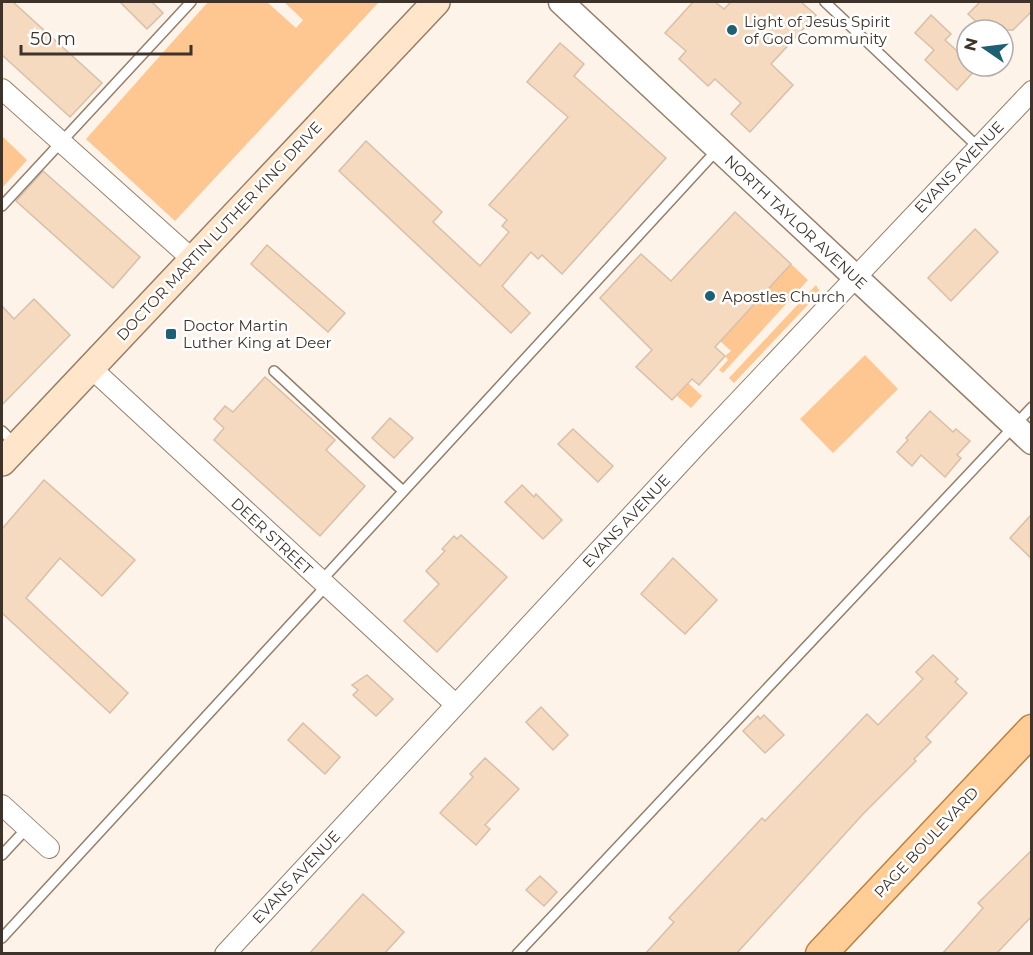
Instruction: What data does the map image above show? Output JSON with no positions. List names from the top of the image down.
{
  "streets": {
    "main road": ["DOCTOR MARTIN LUTHER KING DRIVE", "PAGE BOULEVARD"],
    "street": ["EVANS AVENUE", "NORTH TAYLOR AVENUE", "DEER STREET"]
  },
  "crossings": [
    ["EVANS AVENUE", "NORTH TAYLOR AVENUE"],
    ["EVANS AVENUE", "DEER STREET"],
    ["DOCTOR MARTIN LUTHER KING DRIVE", "DEER STREET"]
  ],
  "places": {
    "other": ["Light of Jesus Spirit of God Community", "Apostles Church"],
    "transit": ["Doctor Martin Luther King at Deer"]
  },
  "scale_bar": "50 m",
  "north": "left"
}
